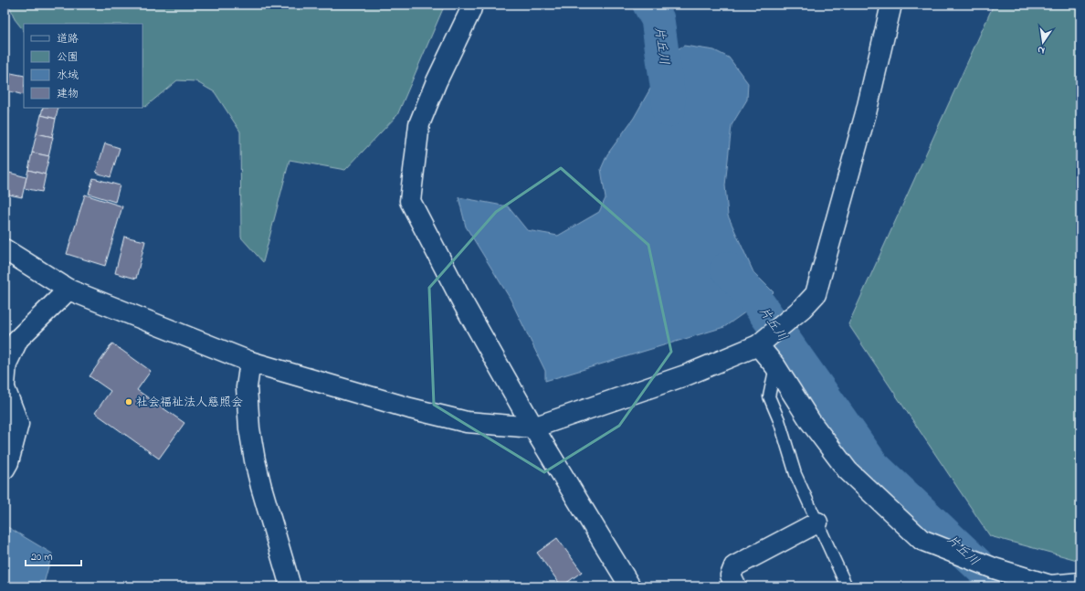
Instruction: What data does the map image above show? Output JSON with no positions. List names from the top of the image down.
{
  "water": ["片丘川"],
  "places": ["社会福祉法人慈照会"],
  "legend": [
    "道路",
    "公園",
    "水域",
    "建物"
  ],
  "scale_bar": "20 m",
  "north": "bottom"
}
